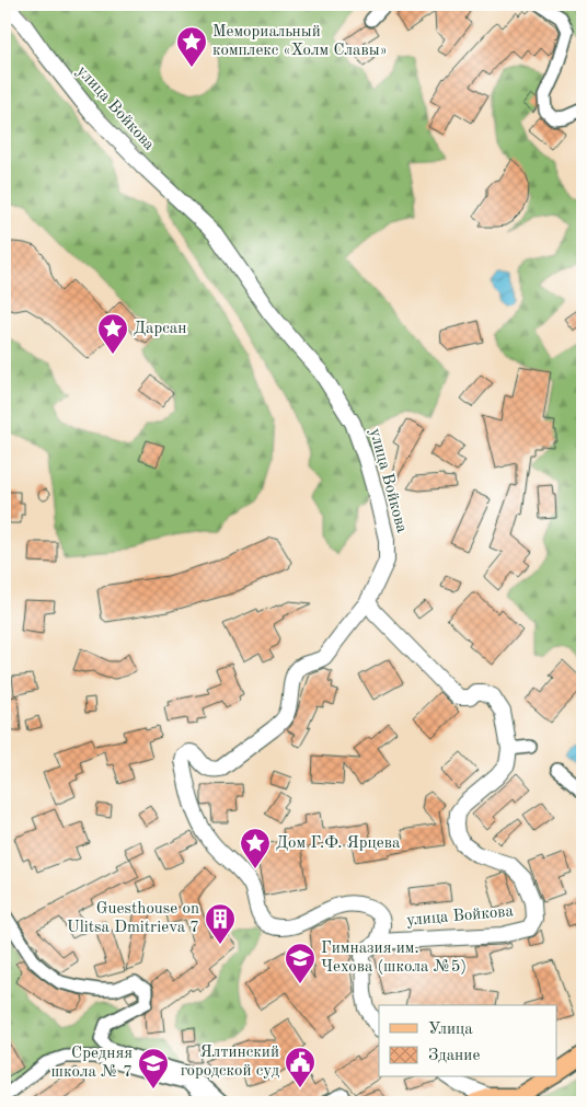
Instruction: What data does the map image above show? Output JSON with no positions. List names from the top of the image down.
{
  "streets": {
    "street": ["улица Войкова"]
  },
  "places": {
    "place": ["Мемориальный комплекс «Холм Славы»", "Дарсан", "Дом Г.Ф. Ярцева"],
    "building": ["Guesthouse on Ulitsa Dmitrieva 7"],
    "school or university": ["Гимназия им. Чехова (школа №5)", "Средняя школа № 7"],
    "public building": ["Ялтинский городской суд"]
  },
  "legend": ["Улица", "Здание"]
}
